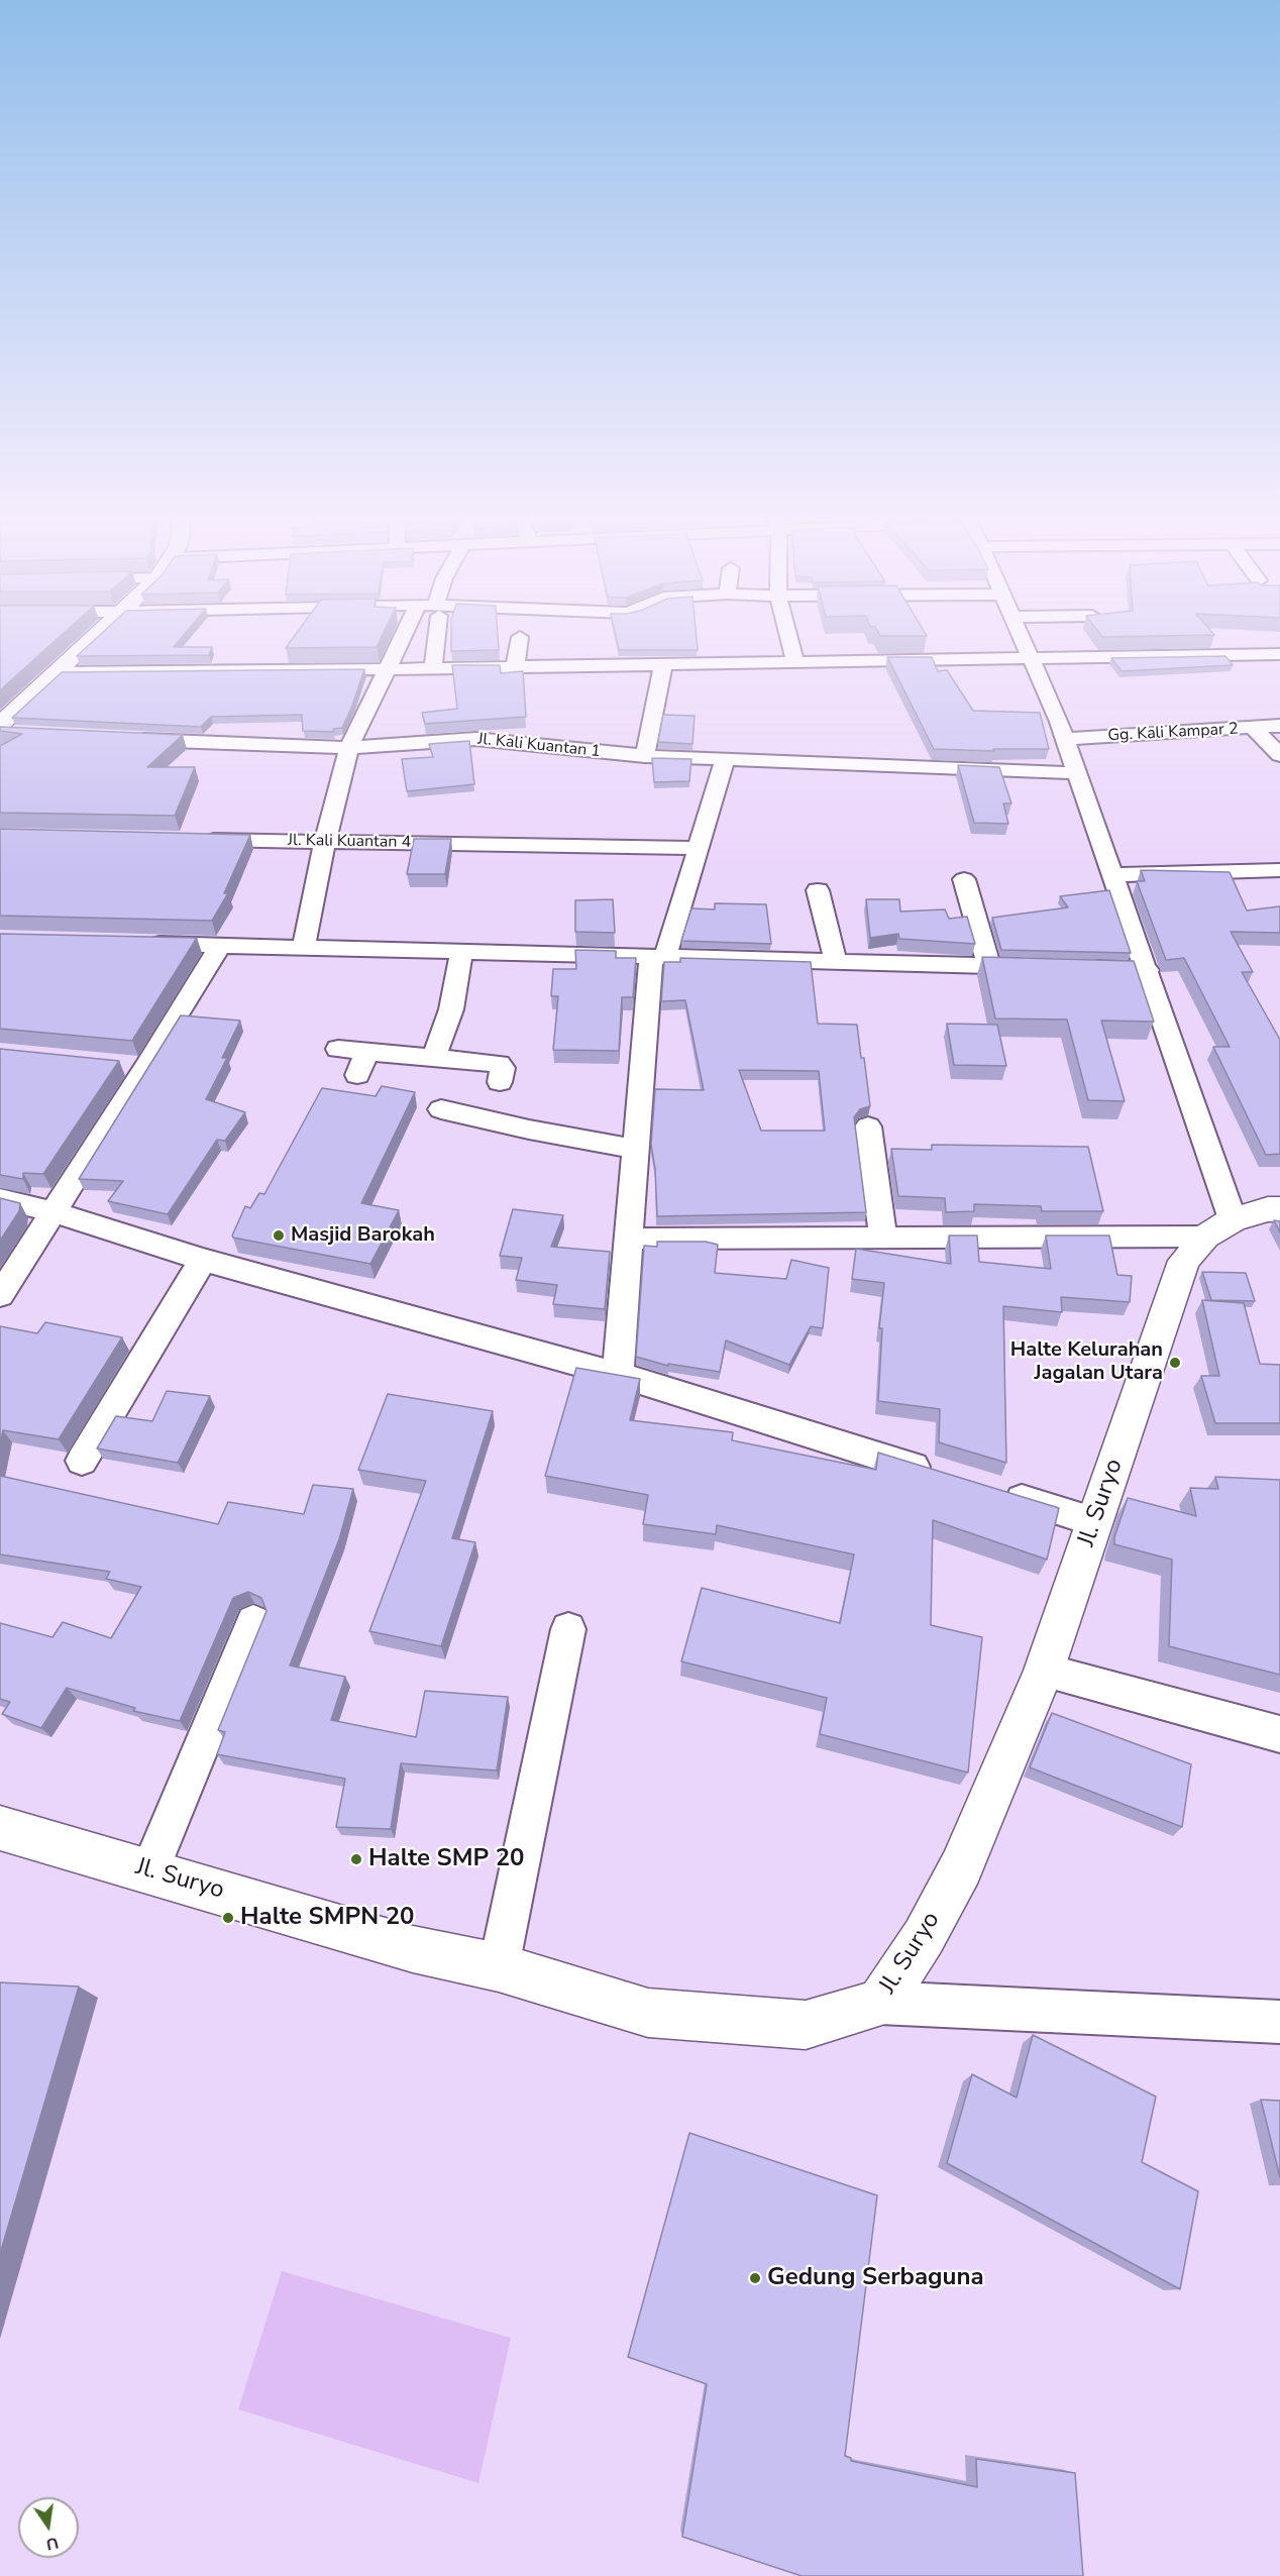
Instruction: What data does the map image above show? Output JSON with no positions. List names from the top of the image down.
{
  "streets": {
    "main road": ["Jl. Suryo"],
    "street": ["Gg. Kali Kampar 2", "Jl. Kali Kuantan 1", "Jl. Kali Kuantan 4"]
  },
  "places": [
    "Masjid Barokah",
    "Halte Kelurahan Jagalan Utara",
    "Halte SMP 20",
    "Halte SMPN 20",
    "Gedung Serbaguna"
  ],
  "north": "bottom"
}
